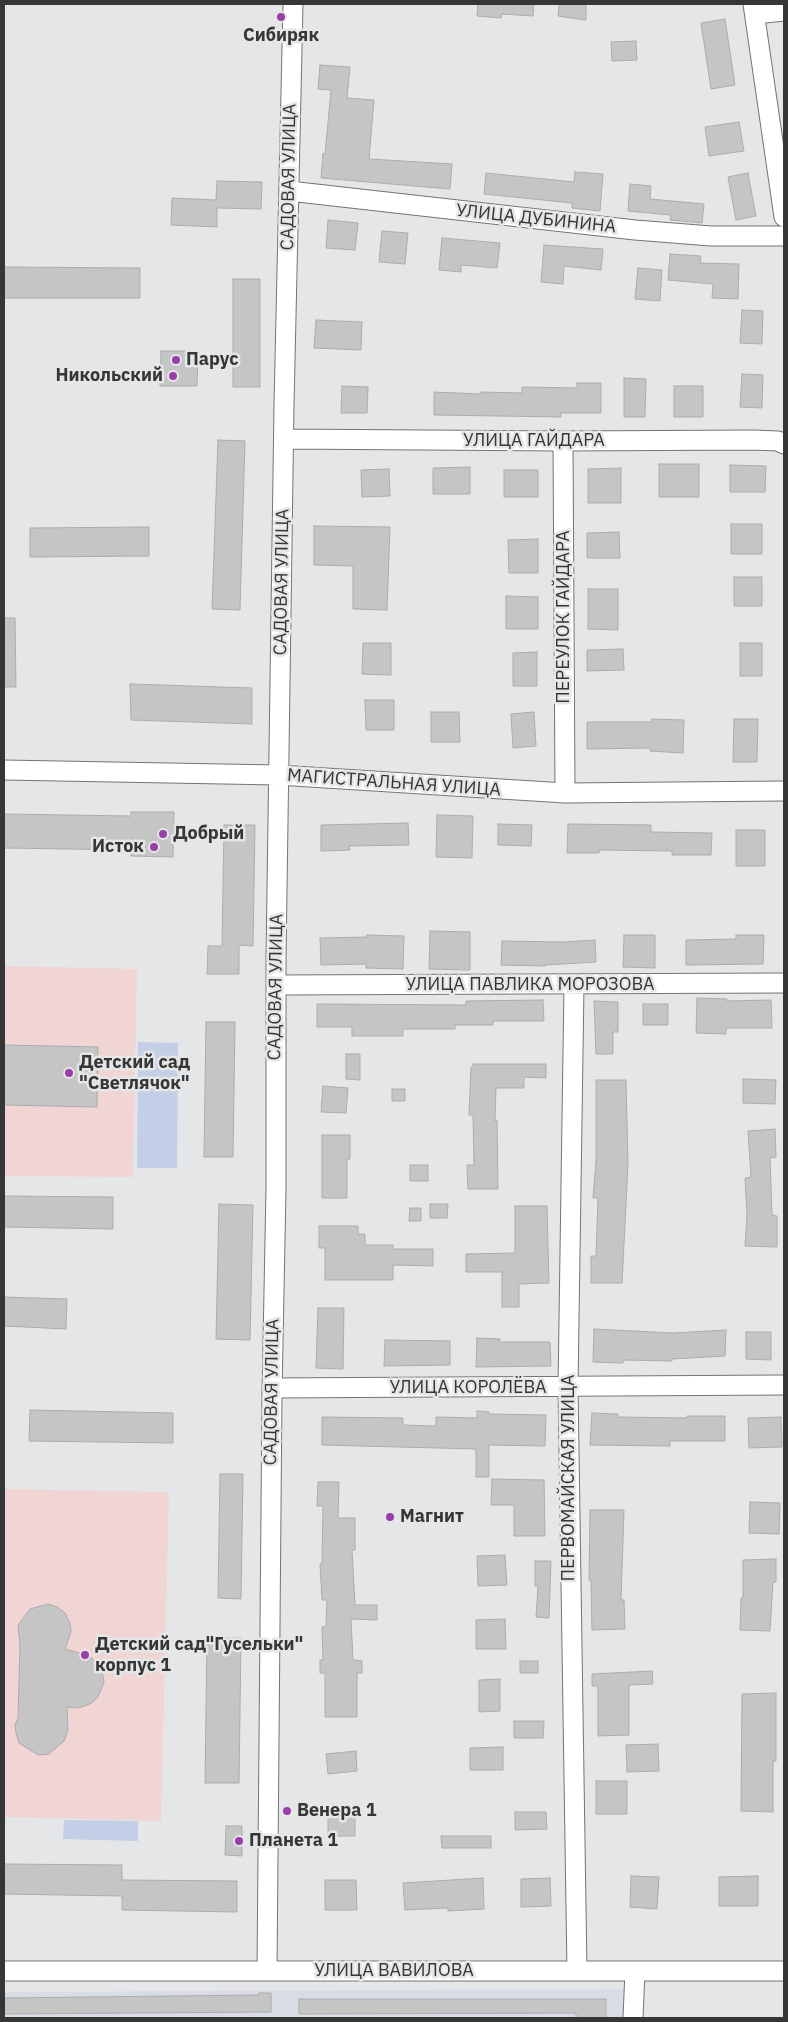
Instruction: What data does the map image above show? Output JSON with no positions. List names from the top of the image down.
{
  "streets": {
    "street": [
      "САДОВАЯ УЛИЦА",
      "УЛИЦА ДУБИНИНА",
      "УЛИЦА ГАЙДАРА",
      "ПЕРЕУЛОК ГАЙДАРА",
      "МАГИСТРАЛЬНАЯ УЛИЦА",
      "УЛИЦА ПАВЛИКА МОРОЗОВА",
      "УЛИЦА КОРОЛЁВА",
      "ПЕРВОМАЙСКАЯ УЛИЦА",
      "УЛИЦА ВАВИЛОВА"
    ]
  },
  "crossings": [
    ["САДОВАЯ УЛИЦА", "УЛИЦА ДУБИНИНА"],
    ["САДОВАЯ УЛИЦА", "УЛИЦА ГАЙДАРА"],
    ["САДОВАЯ УЛИЦА", "МАГИСТРАЛЬНАЯ УЛИЦА"],
    ["САДОВАЯ УЛИЦА", "УЛИЦА ПАВЛИКА МОРОЗОВА"],
    ["САДОВАЯ УЛИЦА", "УЛИЦА КОРОЛЁВА"],
    ["САДОВАЯ УЛИЦА", "УЛИЦА ВАВИЛОВА"],
    ["УЛИЦА ГАЙДАРА", "ПЕРЕУЛОК ГАЙДАРА"],
    ["ПЕРЕУЛОК ГАЙДАРА", "МАГИСТРАЛЬНАЯ УЛИЦА"],
    ["УЛИЦА ПАВЛИКА МОРОЗОВА", "ПЕРВОМАЙСКАЯ УЛИЦА"],
    ["УЛИЦА КОРОЛЁВА", "ПЕРВОМАЙСКАЯ УЛИЦА"],
    ["ПЕРВОМАЙСКАЯ УЛИЦА", "УЛИЦА ВАВИЛОВА"]
  ],
  "places": [
    "Сибиряк",
    "Парус",
    "Никольский",
    "Добрый",
    "Исток",
    "Детский сад \"Светлячок\"",
    "Магнит",
    "Детский сад\"Гусельки\" корпус 1",
    "Венера 1",
    "Планета 1"
  ]
}
